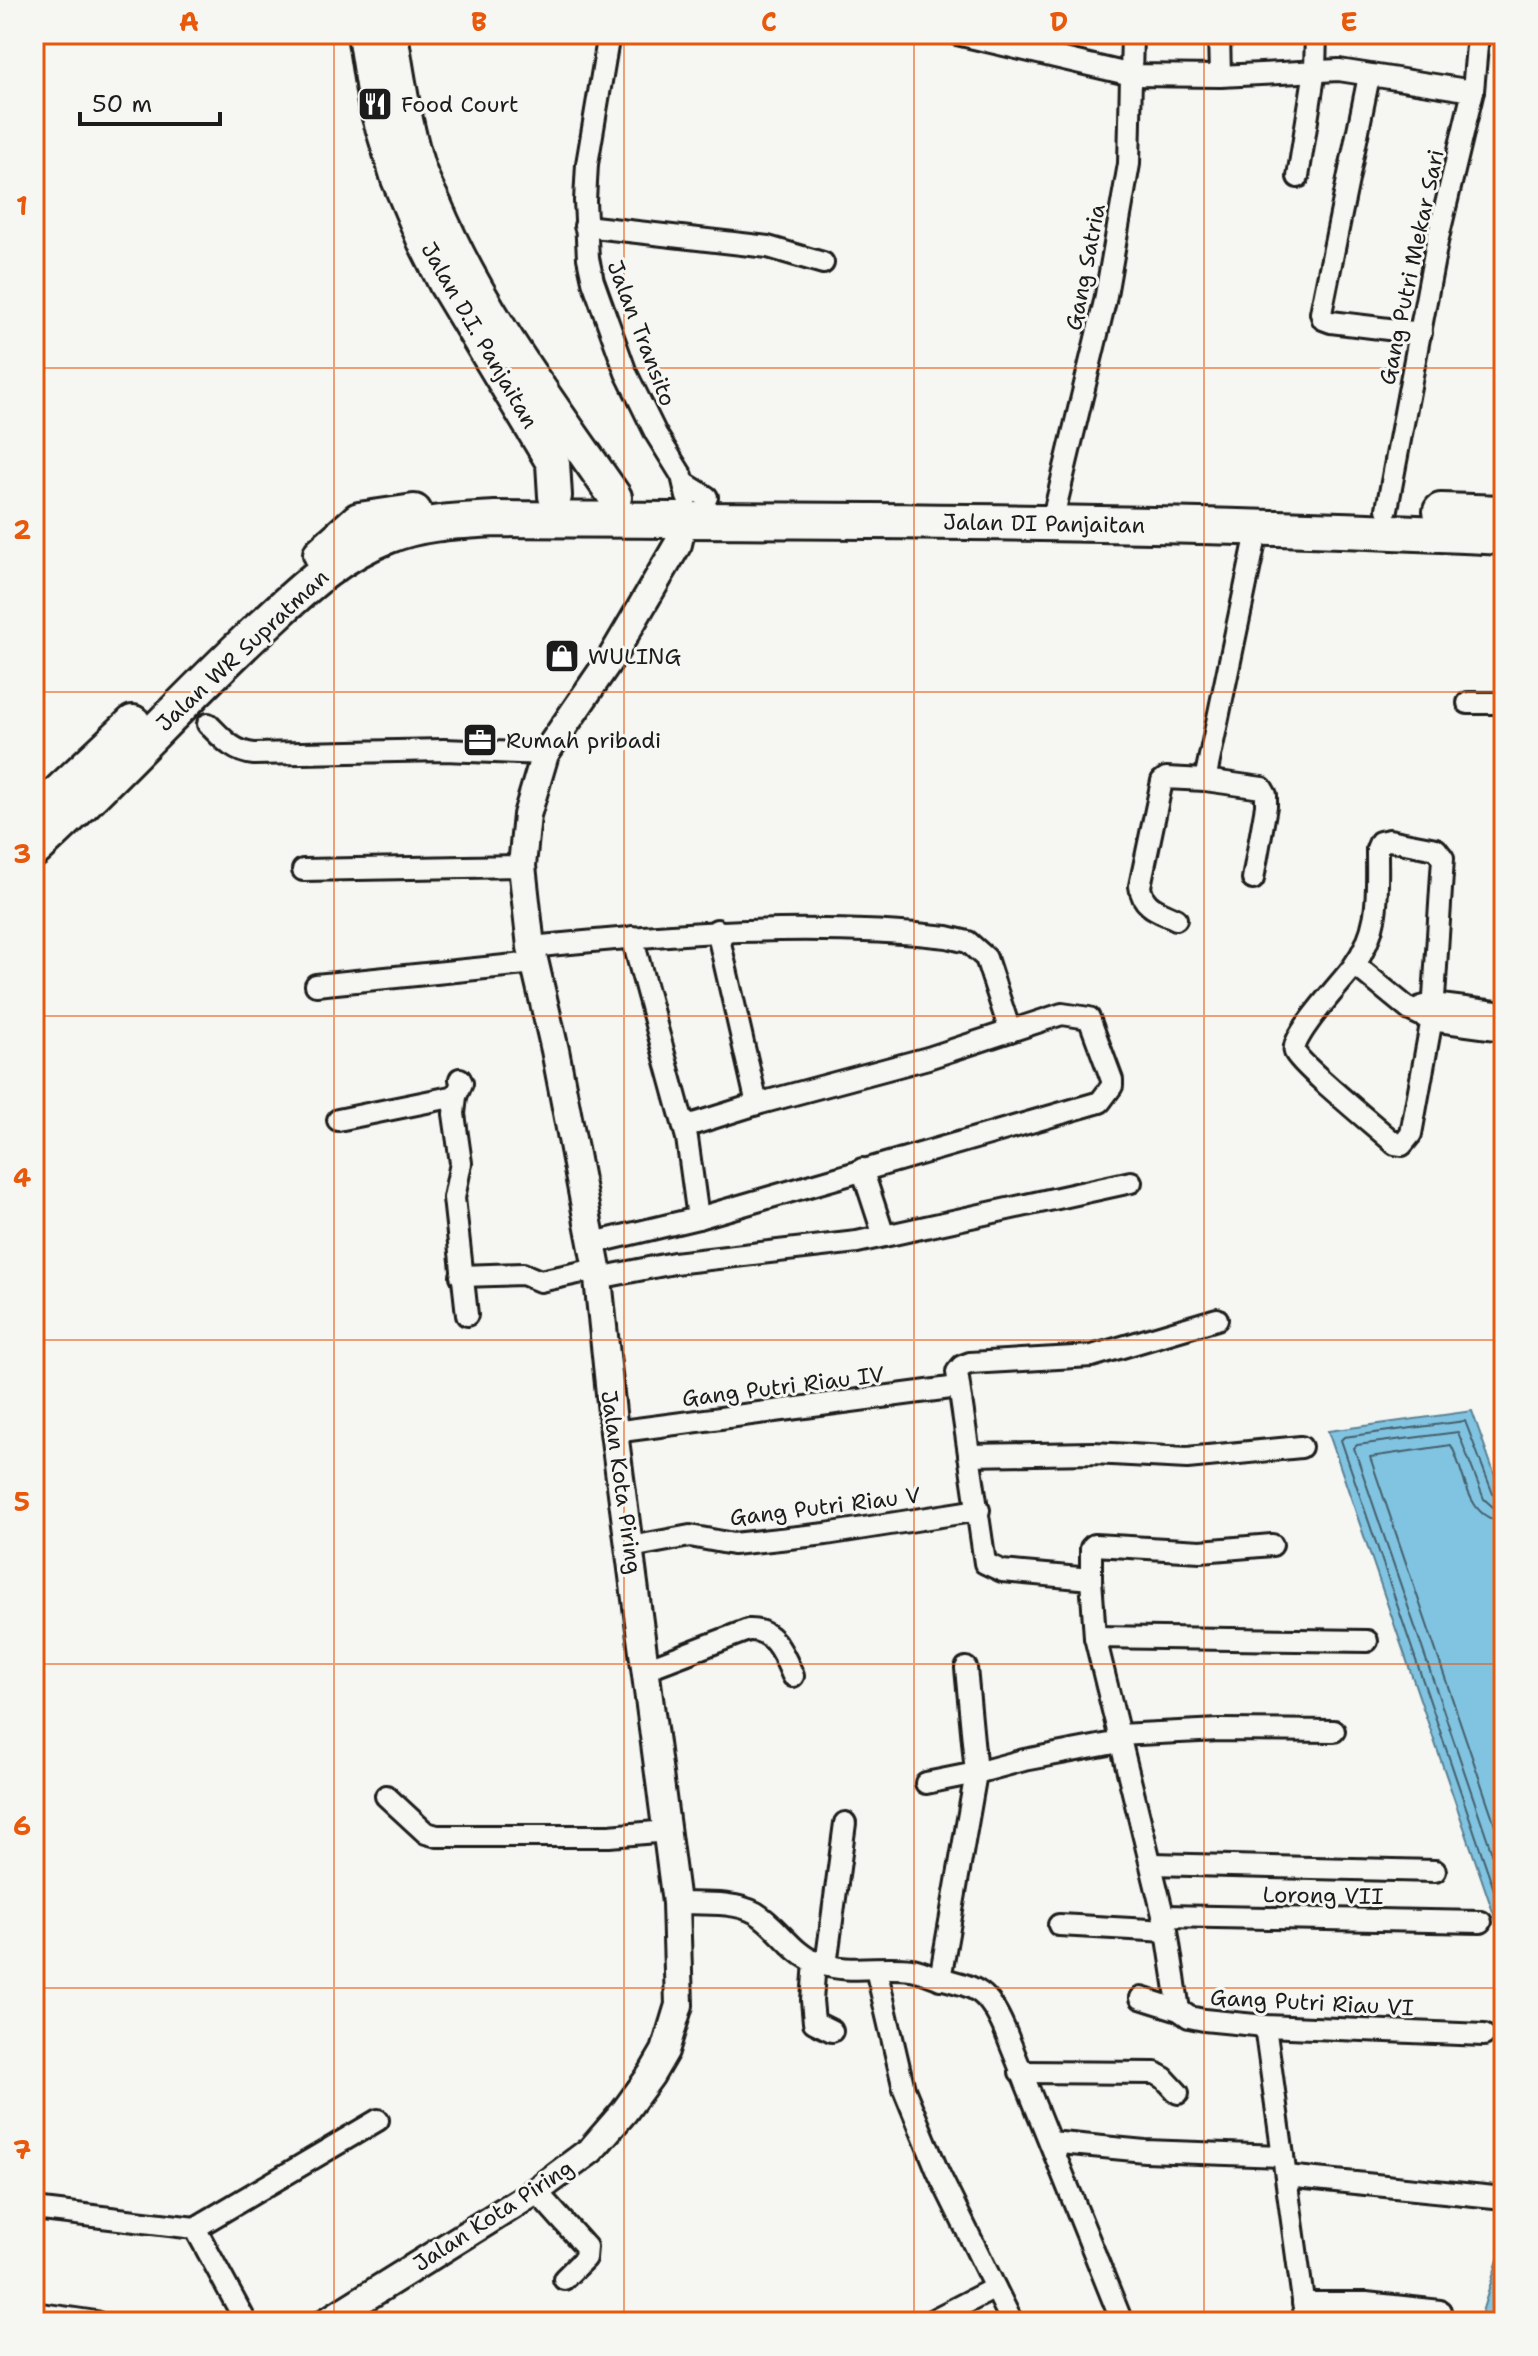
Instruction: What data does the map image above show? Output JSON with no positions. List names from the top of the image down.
{
  "streets": {
    "highway": ["Jalan DI Panjaitan", "Jalan WR Supratman"],
    "main road": ["Jalan D.I. Panjaitan"],
    "street": [
      "Gang Satria",
      "Gang Putri Mekar Sari",
      "Jalan Transito",
      "Gang Putri Riau IV",
      "Jalan Kota Piring",
      "Gang Putri Riau V",
      "Lorong VII",
      "Gang Putri Riau VI"
    ]
  },
  "crossings": [
    ["Gang Satria", "Jalan DI Panjaitan"],
    ["Gang Putri Mekar Sari", "Jalan DI Panjaitan"],
    ["Jalan Transito", "Jalan DI Panjaitan"],
    ["Jalan Transito", "Jalan Kota Piring"],
    ["Jalan D.I. Panjaitan", "Jalan DI Panjaitan"],
    ["Jalan D.I. Panjaitan", "Jalan WR Supratman"],
    ["Jalan DI Panjaitan", "Jalan WR Supratman"],
    ["Jalan DI Panjaitan", "Jalan Kota Piring"],
    ["Gang Putri Riau IV", "Jalan Kota Piring"],
    ["Jalan Kota Piring", "Gang Putri Riau V"]
  ],
  "places": {
    "restaurant": ["Food Court"],
    "shop": ["WULING"],
    "office": ["Rumah pribadi"]
  },
  "scale_bar": "50 m",
  "grid": {
    "columns": [
      "A",
      "B",
      "C",
      "D",
      "E"
    ],
    "rows": [
      "1",
      "2",
      "3",
      "4",
      "5",
      "6",
      "7"
    ]
  }
}
